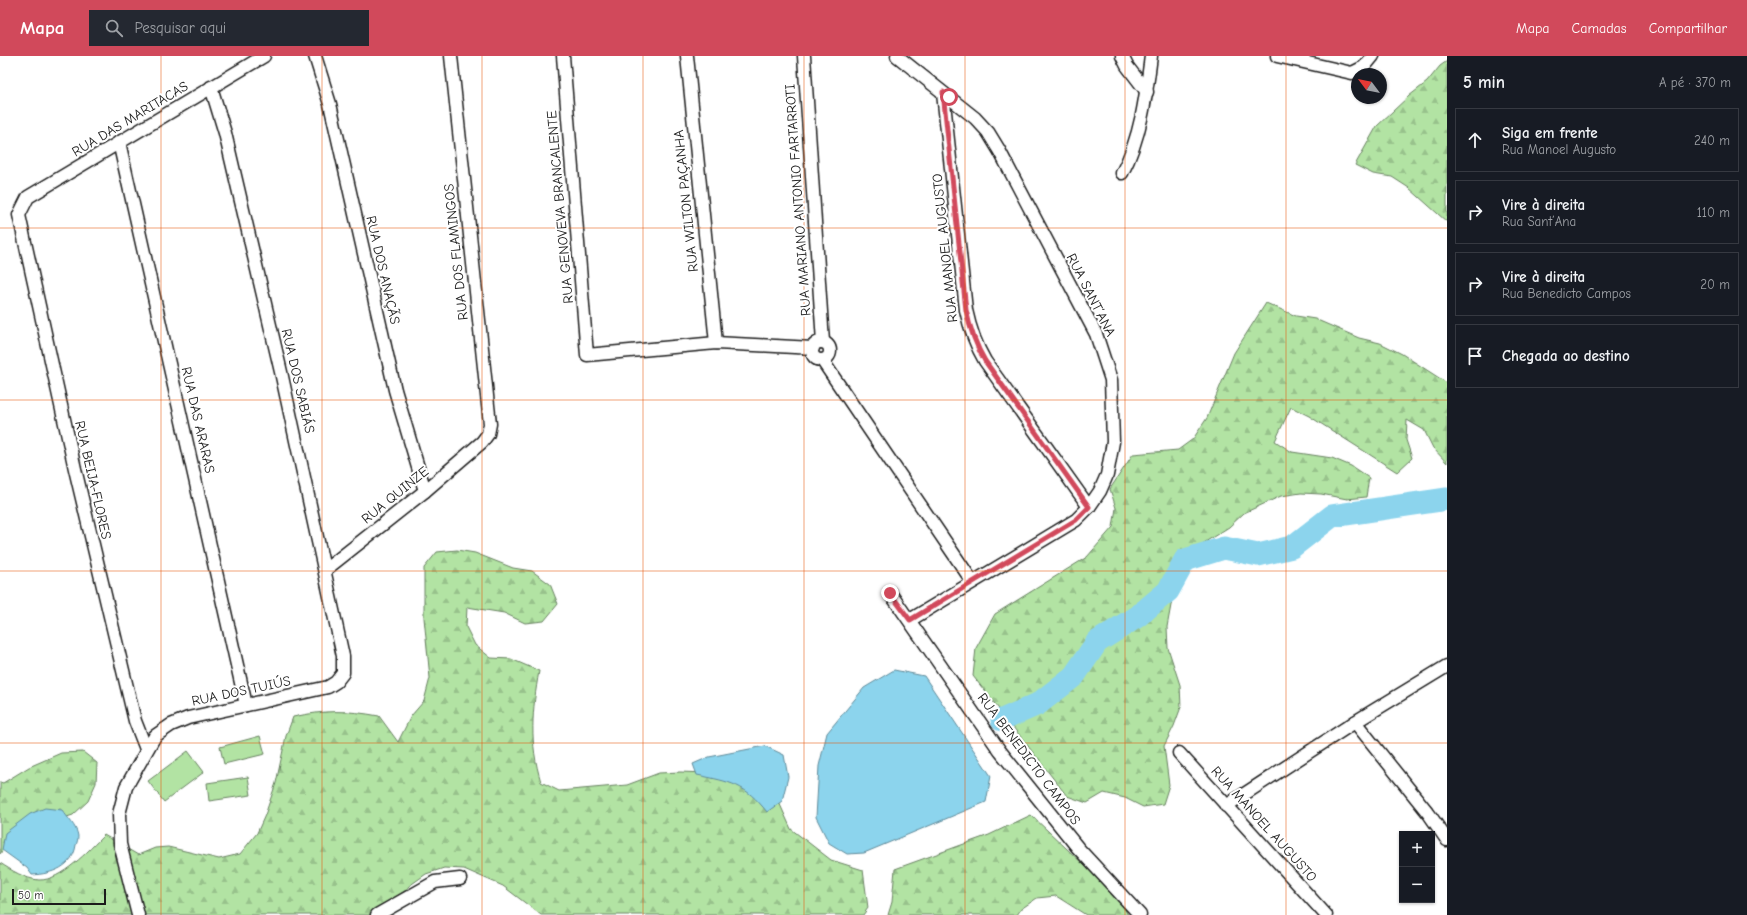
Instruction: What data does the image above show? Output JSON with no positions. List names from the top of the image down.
{
  "streets": {
    "street": [
      "RUA DAS MARITACAS",
      "RUA MARIANO ANTONIO FARTARROTI",
      "RUA WILTON PAÇANHA",
      "RUA GENOVEVA BRANCALENTE",
      "RUA MANOEL AUGUSTO",
      "RUA DOS FLAMINGOS",
      "RUA DOS ANAÇÃS",
      "RUA SANT’ANA",
      "RUA DOS SABIÁS",
      "RUA DAS ARARAS",
      "RUA BEIJA-FLORES",
      "RUA QUINZE",
      "RUA DOS TUIÚS",
      "RUA BENEDICTO CAMPOS"
    ]
  },
  "crossings": [
    ["RUA DAS MARITACAS", "RUA DOS SABIÁS"],
    ["RUA DAS MARITACAS", "RUA DAS ARARAS"],
    ["RUA DAS MARITACAS", "RUA BEIJA-FLORES"],
    ["RUA MARIANO ANTONIO FARTARROTI", "RUA SANT’ANA"],
    ["RUA WILTON PAÇANHA", "RUA GENOVEVA BRANCALENTE"],
    ["RUA MANOEL AUGUSTO", "RUA SANT’ANA"],
    ["RUA DOS FLAMINGOS", "RUA QUINZE"],
    ["RUA DOS ANAÇÃS", "RUA QUINZE"],
    ["RUA SANT’ANA", "RUA BENEDICTO CAMPOS"],
    ["RUA DOS SABIÁS", "RUA QUINZE"],
    ["RUA DOS SABIÁS", "RUA DOS TUIÚS"],
    ["RUA DAS ARARAS", "RUA DOS TUIÚS"],
    ["RUA BEIJA-FLORES", "RUA DOS TUIÚS"]
  ],
  "scale_bar": "50 m",
  "north": "top left",
  "page": {
    "header": "Mapa",
    "search": "Pesquisar aqui",
    "nav": ["Mapa", "Camadas", "Compartilhar"],
    "heading": ["5 min", "A pé · 370 m"],
    "list": [
      ["Siga em frente", "Rua Manoel Augusto", "240 m"],
      ["Vire à direita", "Rua Sant’Ana", "110 m"],
      ["Vire à direita", "Rua Benedicto Campos", "20 m"],
      "Chegada ao destino"
    ],
    "map_buttons": ["+", "−"],
    "scale": "50 m"
  }
}
